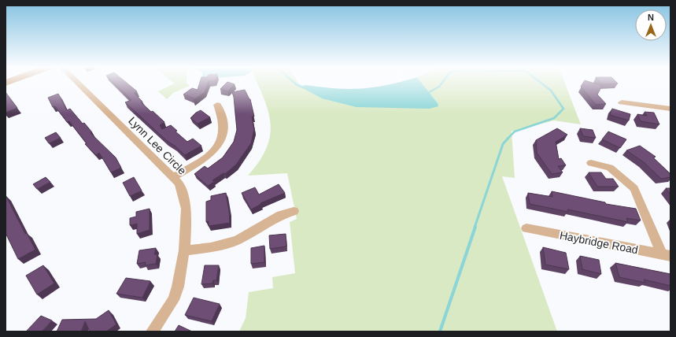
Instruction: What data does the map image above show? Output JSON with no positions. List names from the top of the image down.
{
  "streets": {
    "street": ["Lynn Lee Circle", "Haybridge Road"]
  },
  "north": "top"
}
